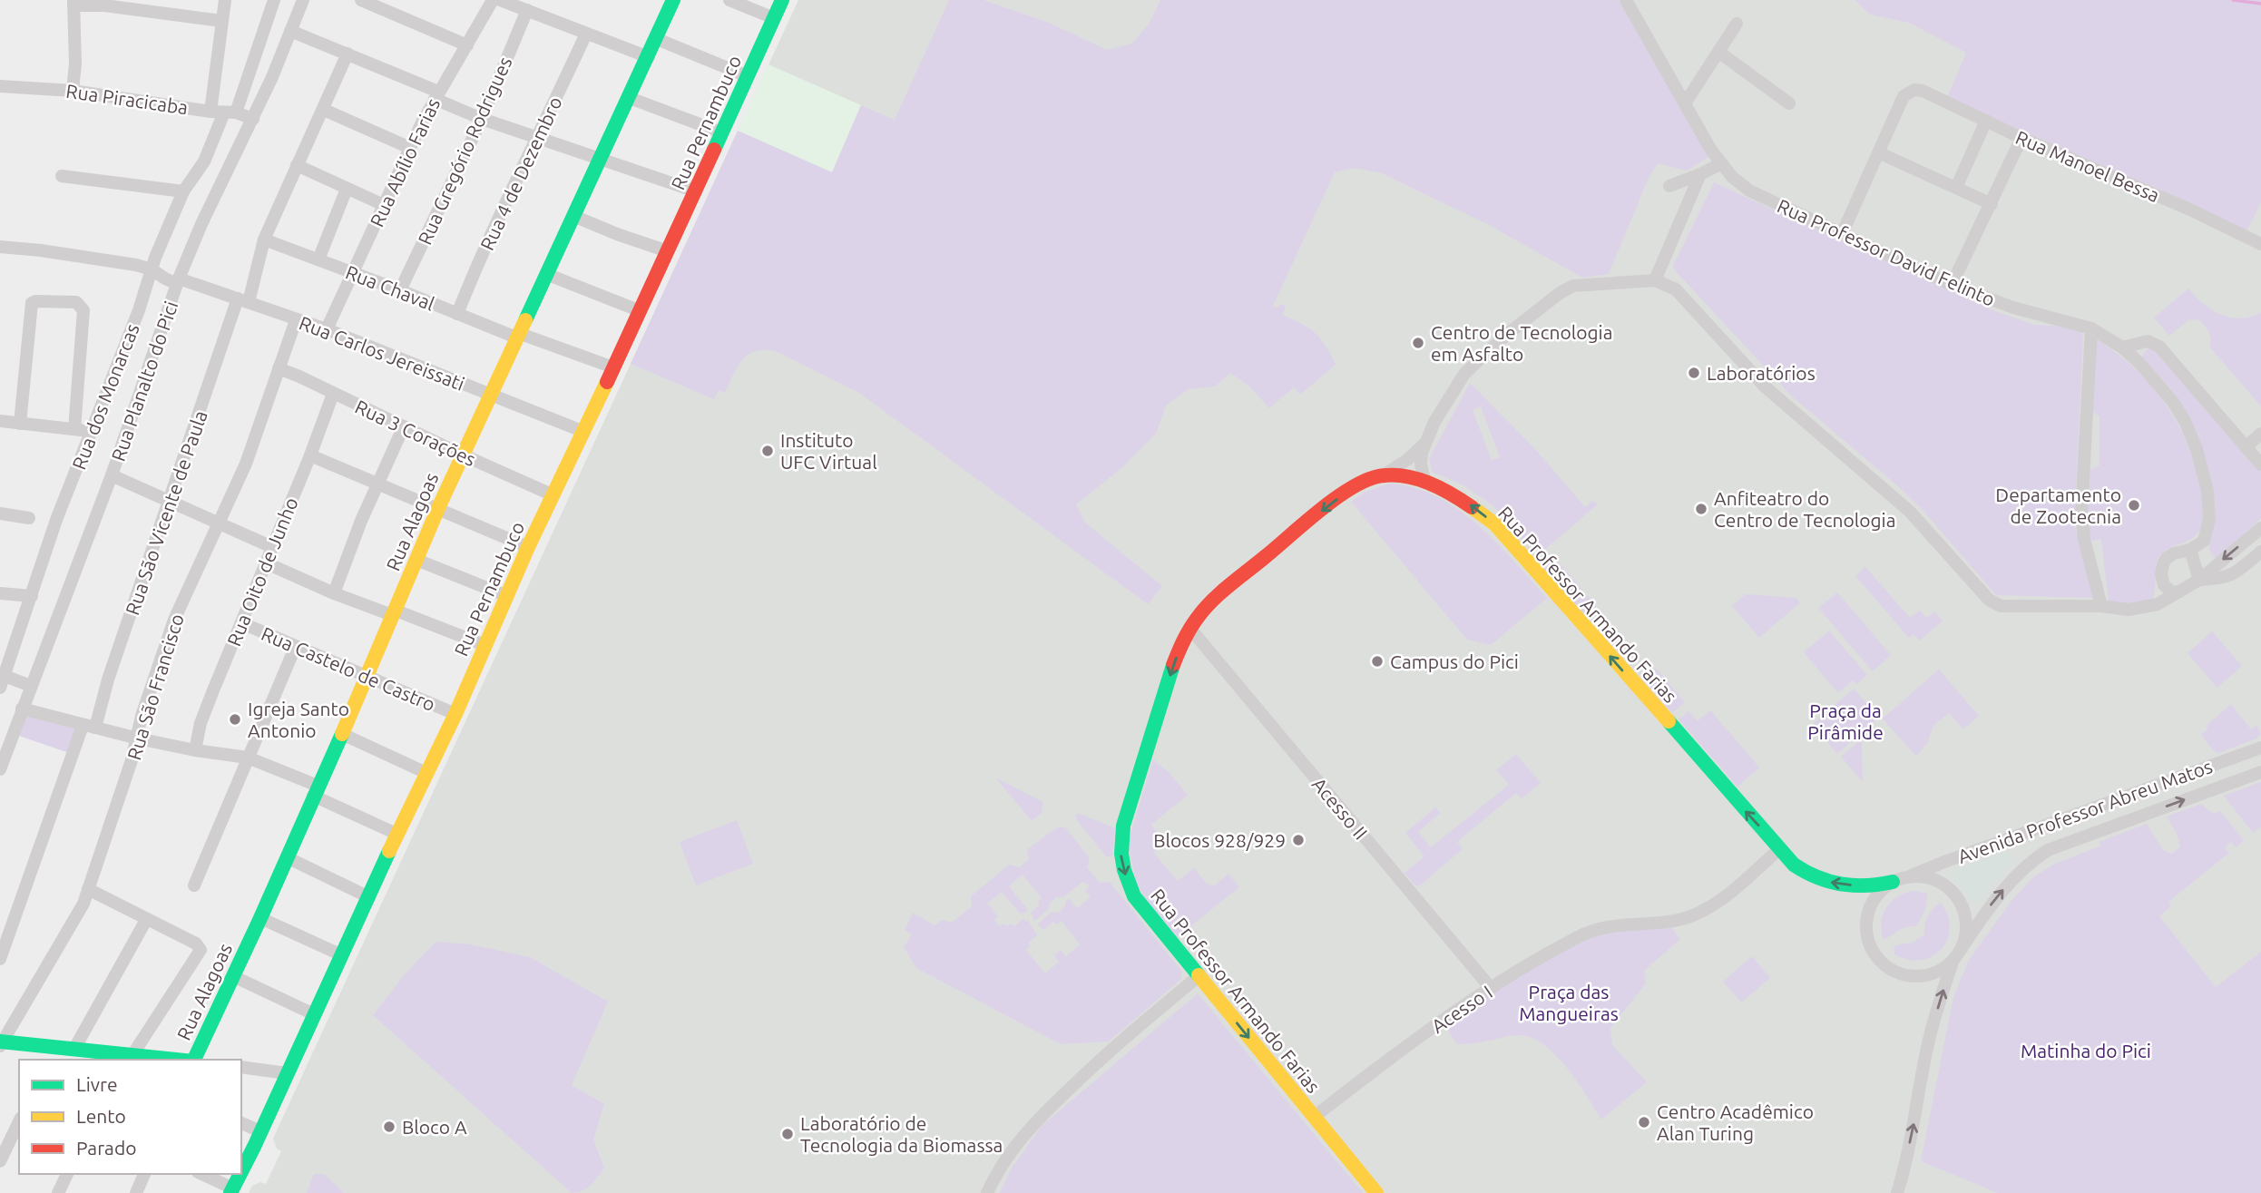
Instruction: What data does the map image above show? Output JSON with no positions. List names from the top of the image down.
{
  "streets": {
    "street": [
      "Rua Piracicaba",
      "Rua Pernambuco",
      "Rua Gregório Rodrigues",
      "Rua Abílio Farias",
      "Rua Manoel Bessa",
      "Rua 4 de Dezembro",
      "Rua Professor David Felinto",
      "Rua Chaval",
      "Rua Carlos Jereissati",
      "Rua Planalto do Pici",
      "Rua dos Monarcas",
      "Rua 3 Corações",
      "Rua São Vicente de Paula",
      "Rua Alagoas",
      "Rua Oito de Junho",
      "Rua Professor Armando Farias",
      "Rua Castelo de Castro",
      "Rua São Francisco",
      "Acesso II",
      "Avenida Professor Abreu Matos",
      "Acesso I"
    ]
  },
  "crossings": [
    ["Rua Piracicaba", "Rua Planalto do Pici"],
    ["Rua Piracicaba", "Rua dos Monarcas"],
    ["Rua Pernambuco", "Rua Chaval"],
    ["Rua Pernambuco", "Rua Carlos Jereissati"],
    ["Rua Pernambuco", "Rua 3 Corações"],
    ["Rua Pernambuco", "Rua Castelo de Castro"],
    ["Rua Gregório Rodrigues", "Rua Chaval"],
    ["Rua Abílio Farias", "Rua Chaval"],
    ["Rua Abílio Farias", "Rua Carlos Jereissati"],
    ["Rua 4 de Dezembro", "Rua Chaval"],
    ["Rua Chaval", "Rua São Vicente de Paula"],
    ["Rua Chaval", "Rua Alagoas"],
    ["Rua Carlos Jereissati", "Rua Planalto do Pici"],
    ["Rua Carlos Jereissati", "Rua dos Monarcas"],
    ["Rua Carlos Jereissati", "Rua São Vicente de Paula"],
    ["Rua Carlos Jereissati", "Rua Alagoas"],
    ["Rua Carlos Jereissati", "Rua São Francisco"],
    ["Rua 3 Corações", "Rua Alagoas"],
    ["Rua 3 Corações", "Rua Oito de Junho"],
    ["Rua 3 Corações", "Rua São Francisco"],
    ["Rua Alagoas", "Rua Castelo de Castro"],
    ["Rua Oito de Junho", "Rua Castelo de Castro"],
    ["Rua Professor Armando Farias", "Acesso II"],
    ["Rua Professor Armando Farias", "Avenida Professor Abreu Matos"],
    ["Rua Professor Armando Farias", "Acesso I"],
    ["Acesso II", "Acesso I"]
  ],
  "parks": ["Praça da Pirâmide", "Praça das Mangueiras", "Matinha do Pici"],
  "places": [
    "Centro de Tecnologia em Asfalto",
    "Laboratórios",
    "Instituto UFC Virtual",
    "Departamento de Zootecnia",
    "Anfiteatro do Centro de Tecnologia",
    "Campus do Pici",
    "Igreja Santo Antonio",
    "Blocos 928/929",
    "Centro Acadêmico Alan Turing",
    "Bloco A",
    "Laboratório de Tecnologia da Biomassa"
  ],
  "legend": ["Livre", "Lento", "Parado"]
}
